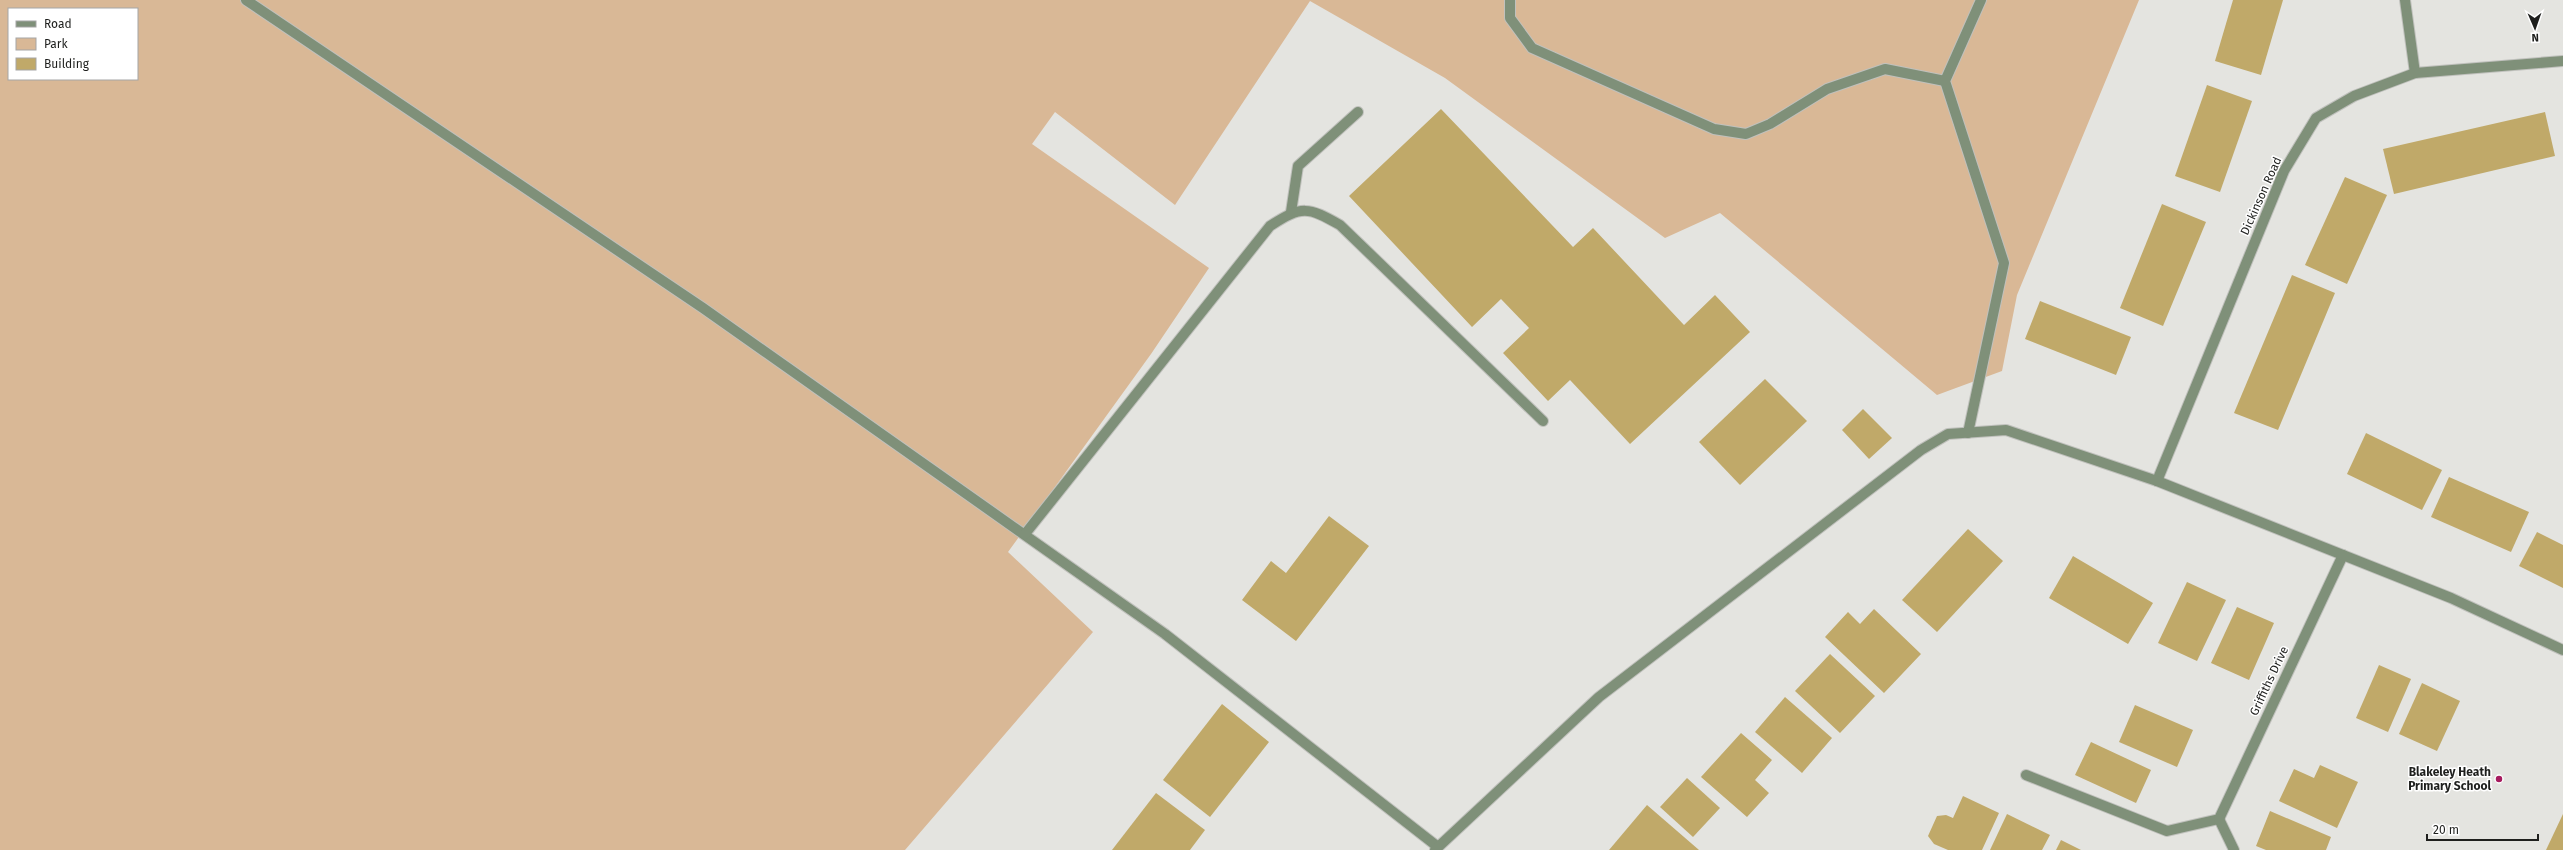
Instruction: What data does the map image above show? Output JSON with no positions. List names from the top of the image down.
{
  "streets": {
    "street": ["Dickinson Road", "Griffiths Drive"]
  },
  "places": ["Blakeley Heath Primary School"],
  "legend": ["Road", "Park", "Building"],
  "scale_bar": "20 m",
  "north": "bottom"
}
